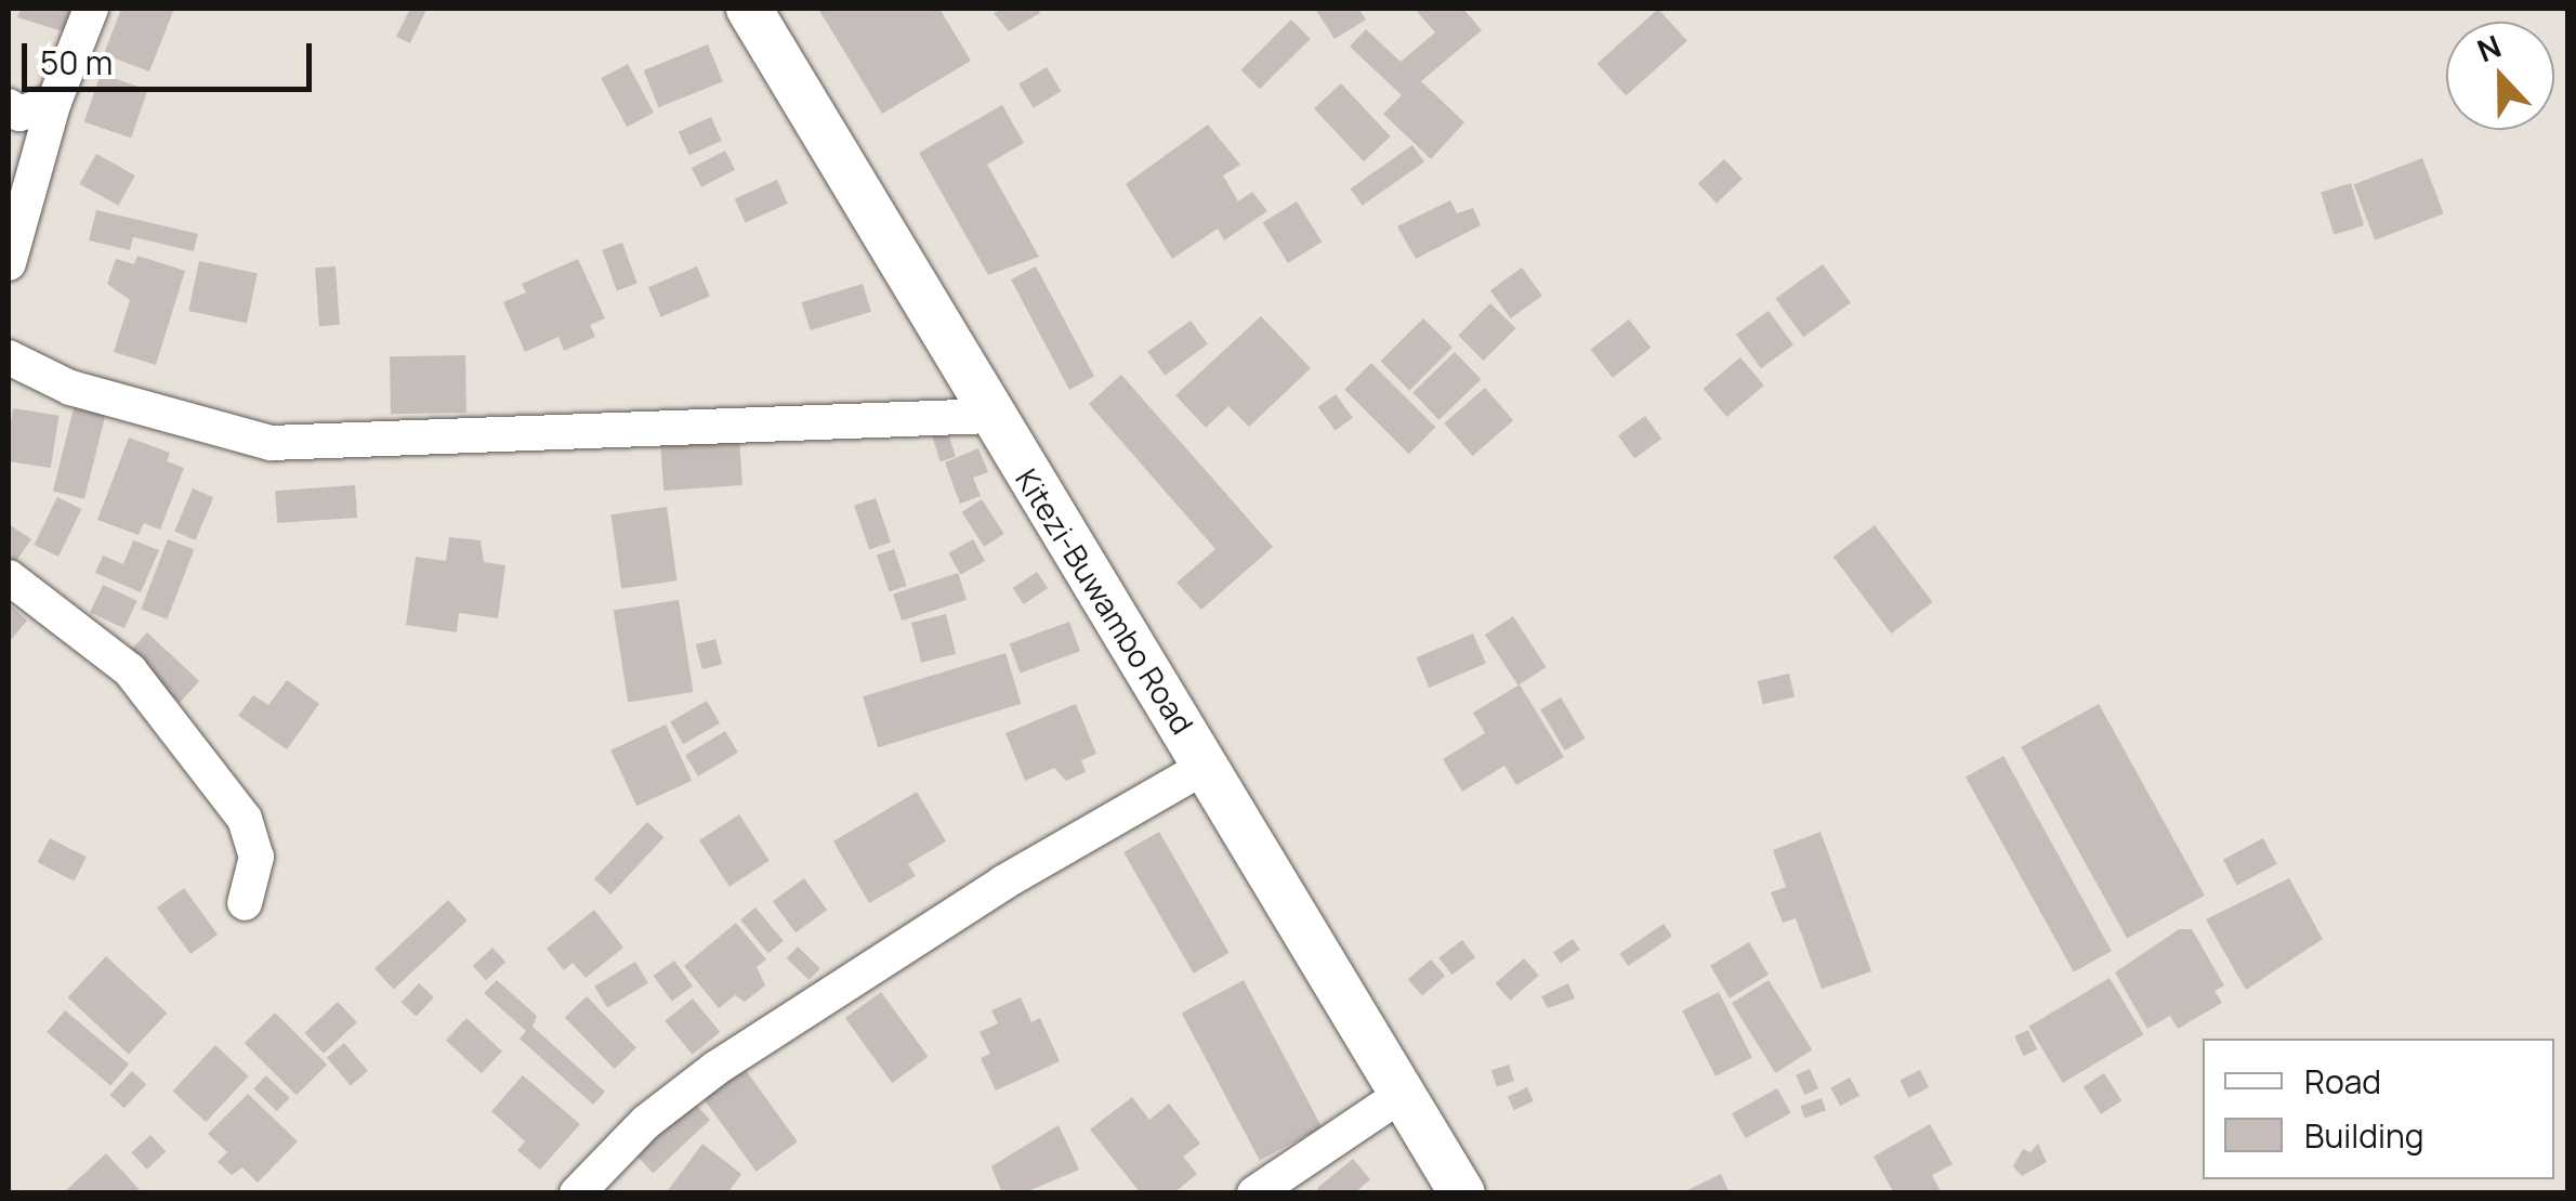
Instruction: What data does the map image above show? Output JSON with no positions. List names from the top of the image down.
{
  "streets": {
    "street": ["Kitezi-Buwambo Road"]
  },
  "legend": ["Road", "Building"],
  "scale_bar": "50 m",
  "north": "top"
}
